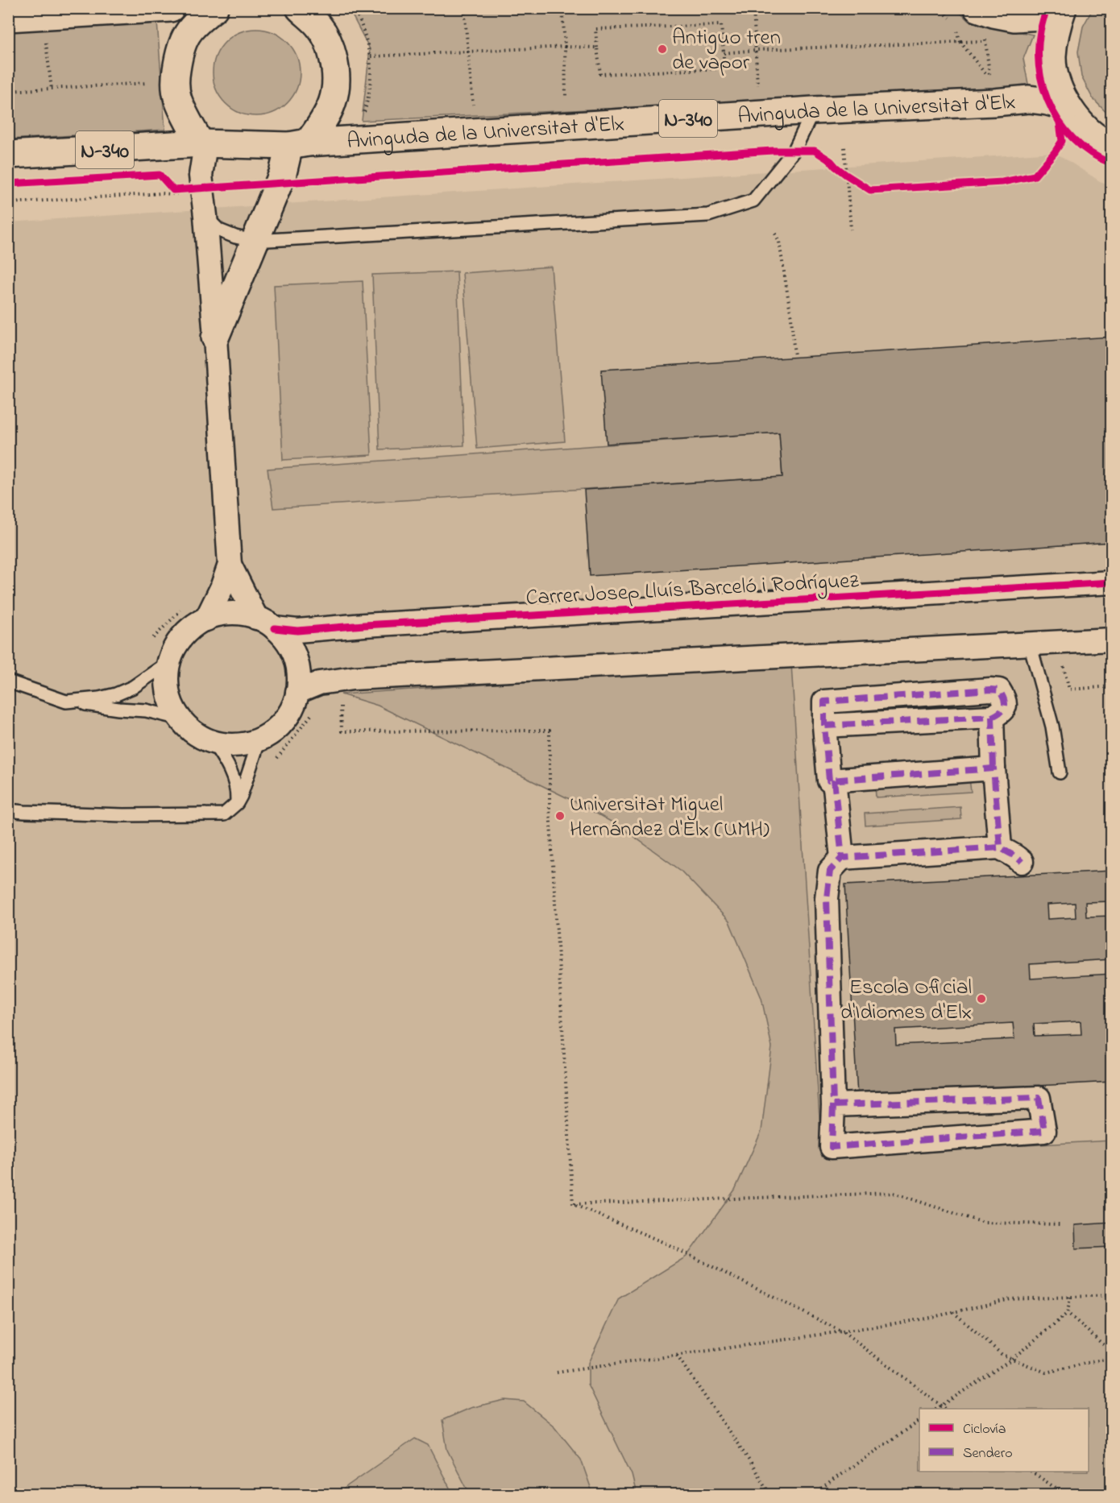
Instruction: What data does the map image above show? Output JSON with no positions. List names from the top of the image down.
{
  "streets": {
    "highway": ["Avinguda de la Universitat d'Elx", "N-340"],
    "street": ["Carrer Josep Lluís Barceló i Rodríguez"]
  },
  "places": ["Antiguo tren de vapor", "Universitat Miguel Hernández d'Elx (UMH)", "Escola Oficial d'Idiomes d'Elx"],
  "legend": ["Ciclovía", "Sendero"]
}
